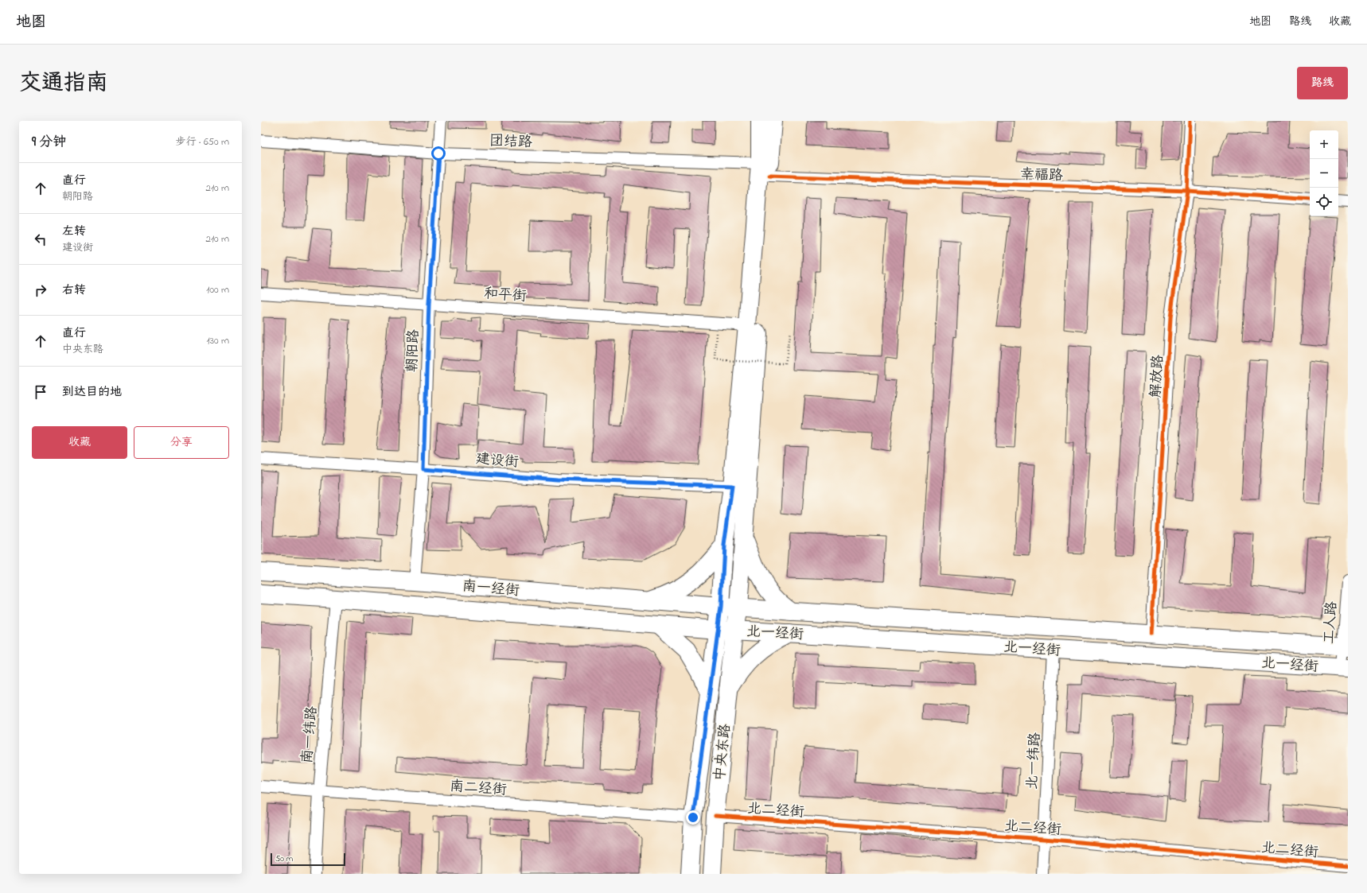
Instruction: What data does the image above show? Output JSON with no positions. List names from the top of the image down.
{
  "streets": {
    "main road": ["南一经街", "北一经街", "中央东路"],
    "street": [
      "团结路",
      "幸福路",
      "和平街",
      "朝阳路",
      "解放路",
      "建设街",
      "工人路",
      "南一纬路",
      "北一纬路",
      "南二经街",
      "北二经街"
    ]
  },
  "crossings": [
    ["团结路", "幸福路"],
    ["团结路", "朝阳路"],
    ["团结路", "中央东路"],
    ["幸福路", "解放路"],
    ["幸福路", "中央东路"],
    ["和平街", "朝阳路"],
    ["和平街", "中央东路"],
    ["朝阳路", "建设街"],
    ["朝阳路", "南一经街"],
    ["解放路", "北一经街"],
    ["建设街", "中央东路"],
    ["南一经街", "北一经街"],
    ["南一经街", "南一纬路"],
    ["南一经街", "中央东路"],
    ["工人路", "北一经街"],
    ["北一经街", "中央东路"],
    ["北一经街", "北一纬路"],
    ["南一纬路", "南二经街"],
    ["中央东路", "南二经街"],
    ["中央东路", "北二经街"],
    ["北一纬路", "北二经街"]
  ],
  "scale_bar": "50 m",
  "page": {
    "header": "地图",
    "nav": ["地图", "路线", "收藏"],
    "title": "交通指南",
    "buttons": [
      "路线",
      ["收藏", "分享"]
    ],
    "heading": ["9 分钟", "步行 · 650 m"],
    "map_buttons": ["+", "−"],
    "list": [
      ["直行", "朝阳路", "210 m"],
      ["左转", "建设街", "210 m"],
      ["右转", "100 m"],
      ["直行", "中央东路", "130 m"],
      "到达目的地"
    ],
    "scale": "50 m"
  }
}
